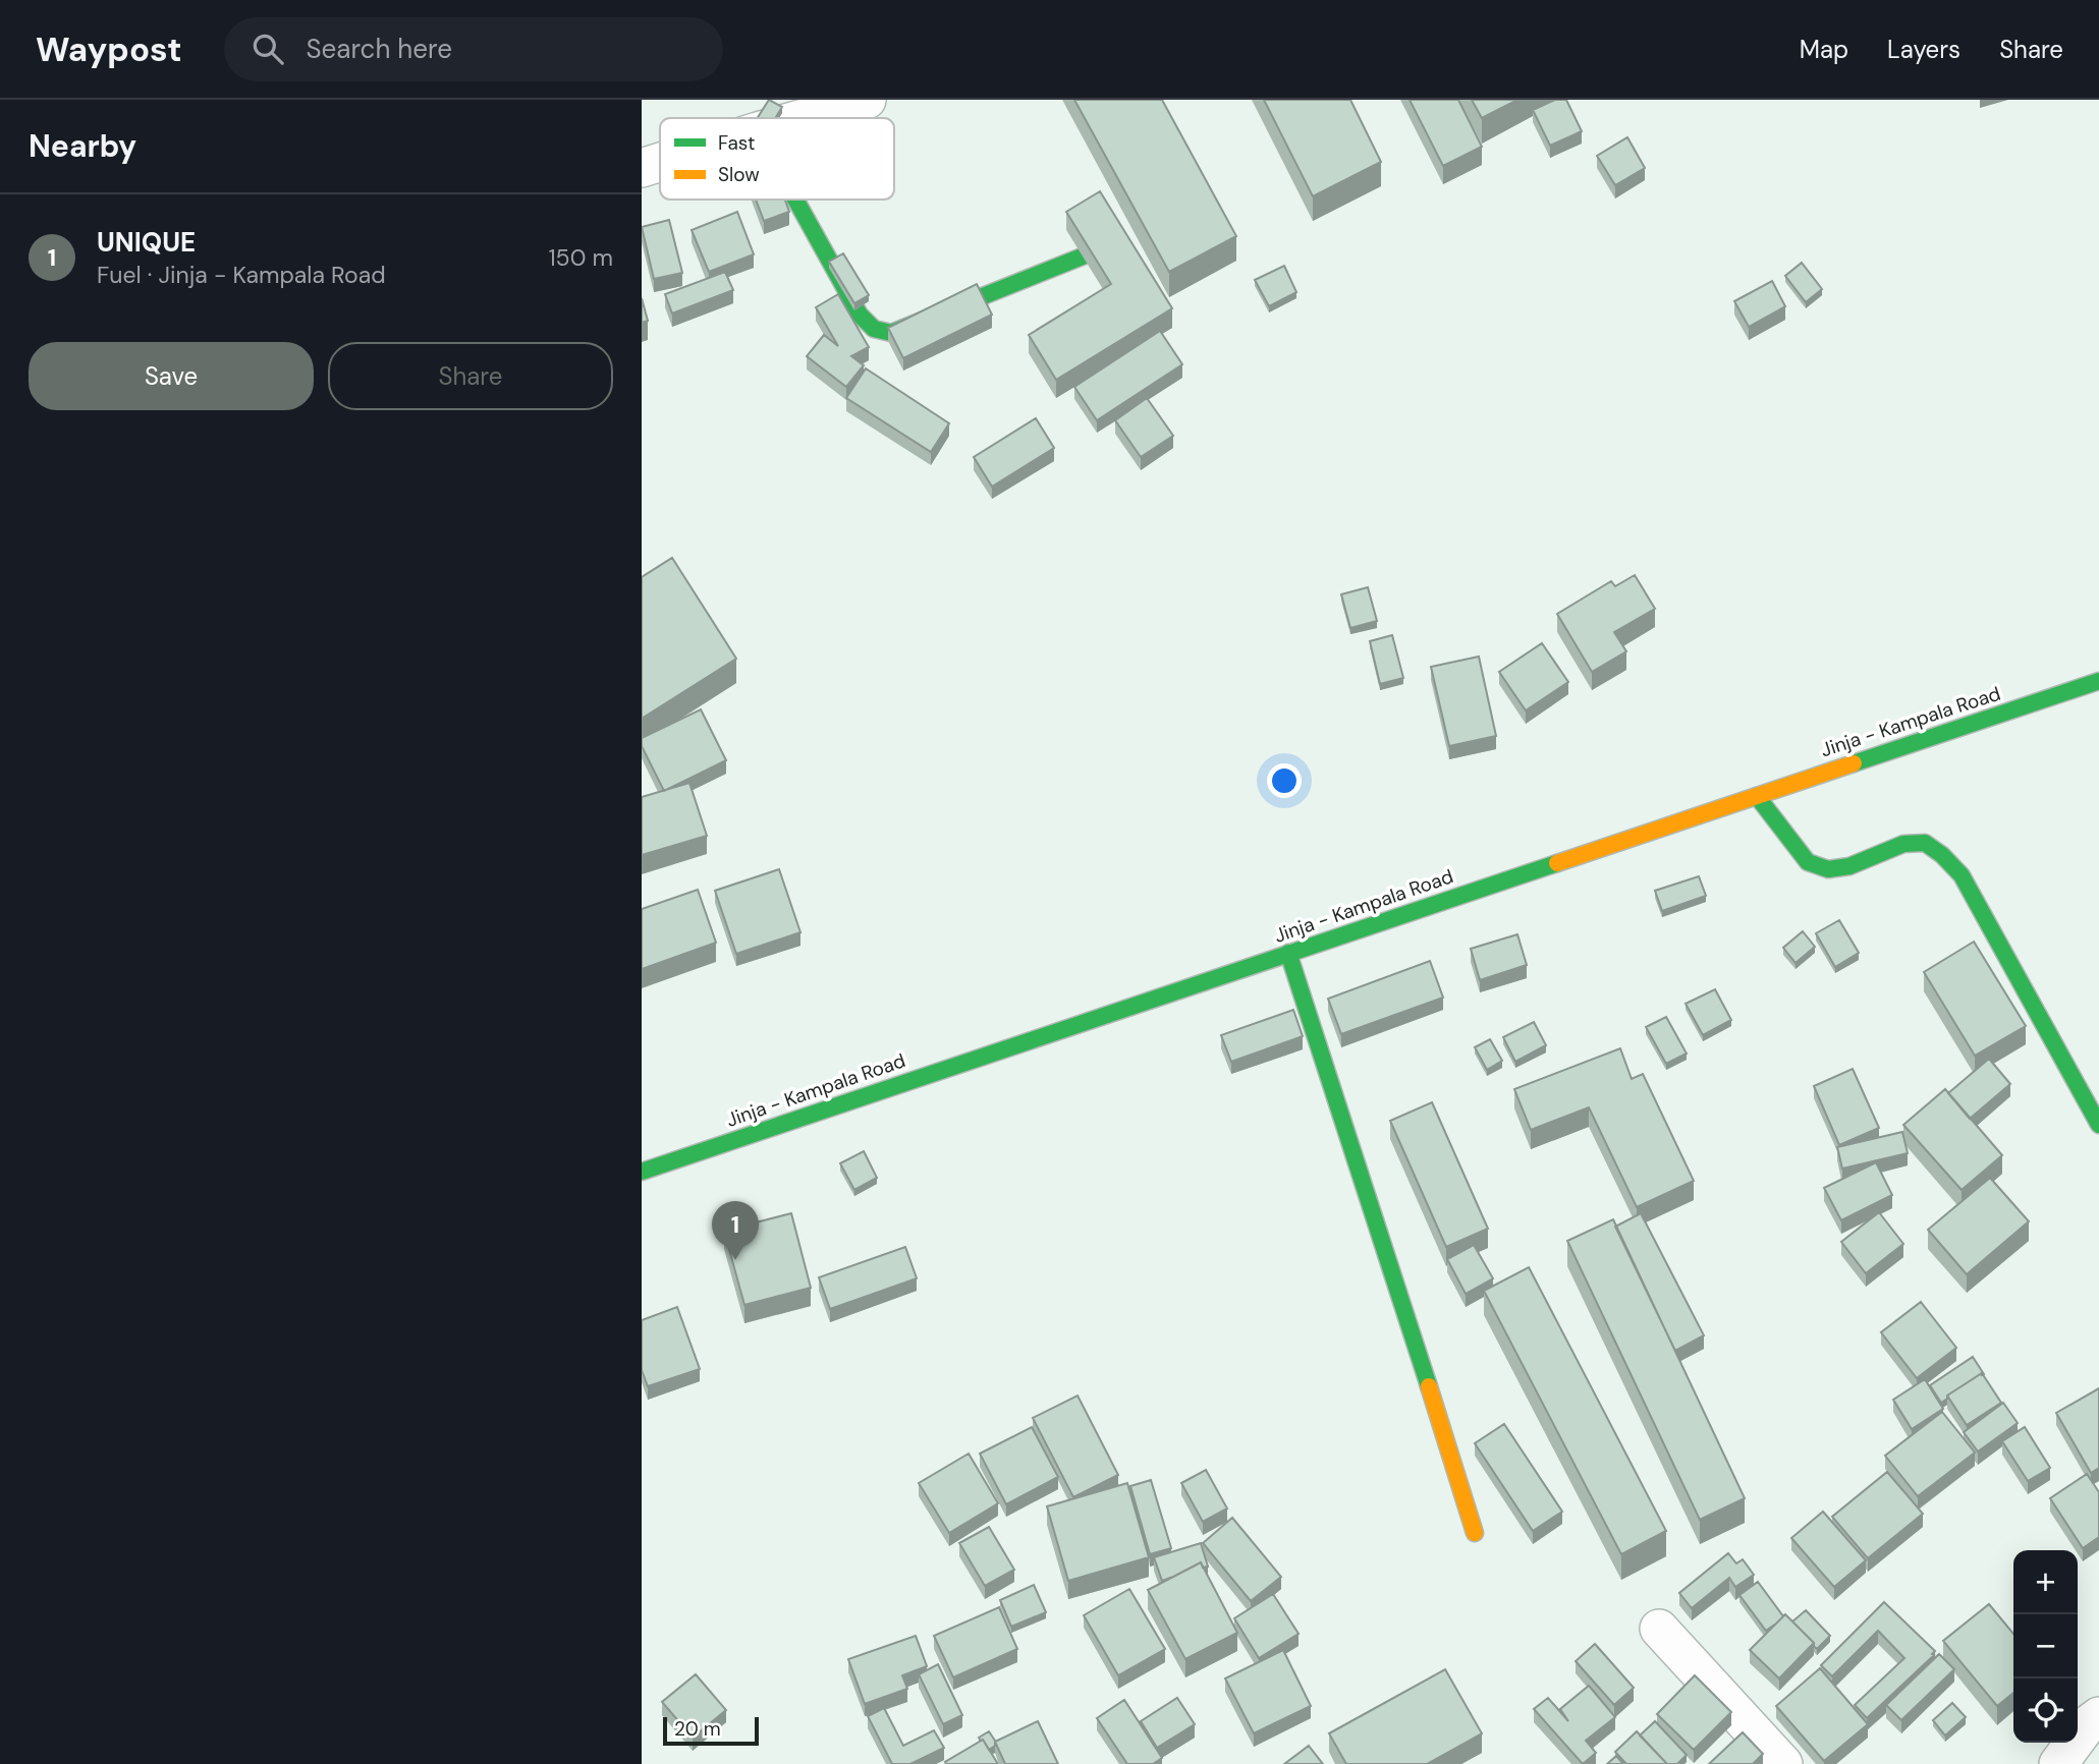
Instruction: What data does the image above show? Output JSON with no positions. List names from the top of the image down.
{
  "streets": {
    "main road": ["Jinja - Kampala Road"]
  },
  "legend": ["Fast", "Slow"],
  "scale_bar": "20 m",
  "page": {
    "header": "Waypost",
    "search": "Search here",
    "nav": ["Map", "Layers", "Share"],
    "heading": "Nearby",
    "list": [
      {
        "mark": "1",
        "name": "UNIQUE",
        "note": "Fuel · Jinja - Kampala Road",
        "value": "150 m"
      }
    ],
    "buttons": ["Save", "Share"],
    "pins": "1",
    "map_buttons": ["+", "−"],
    "scale": "20 m"
  }
}
